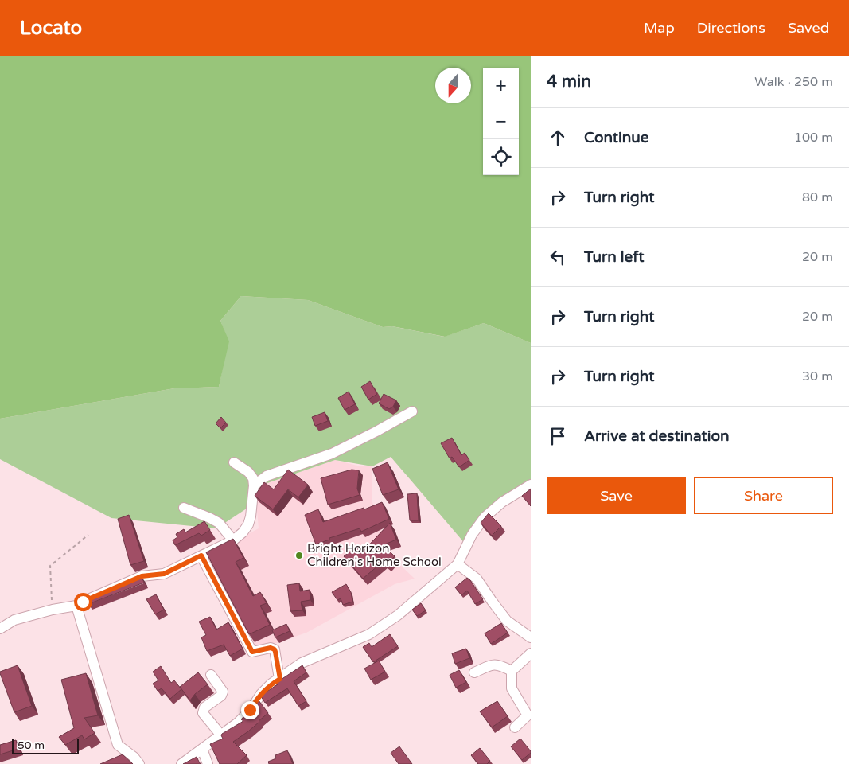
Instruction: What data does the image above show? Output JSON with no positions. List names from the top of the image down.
{
  "places": ["Bright Horizon Children's Home School"],
  "scale_bar": "50 m",
  "north": "bottom",
  "page": {
    "header": "Locato",
    "nav": ["Map", "Directions", "Saved"],
    "heading": ["4 min", "Walk · 250 m"],
    "map_buttons": ["+", "−"],
    "list": [
      ["Continue", "100 m"],
      ["Turn right", "80 m"],
      ["Turn left", "20 m"],
      ["Turn right", "20 m"],
      ["Turn right", "30 m"],
      "Arrive at destination"
    ],
    "buttons": ["Save", "Share"],
    "scale": "50 m"
  }
}
